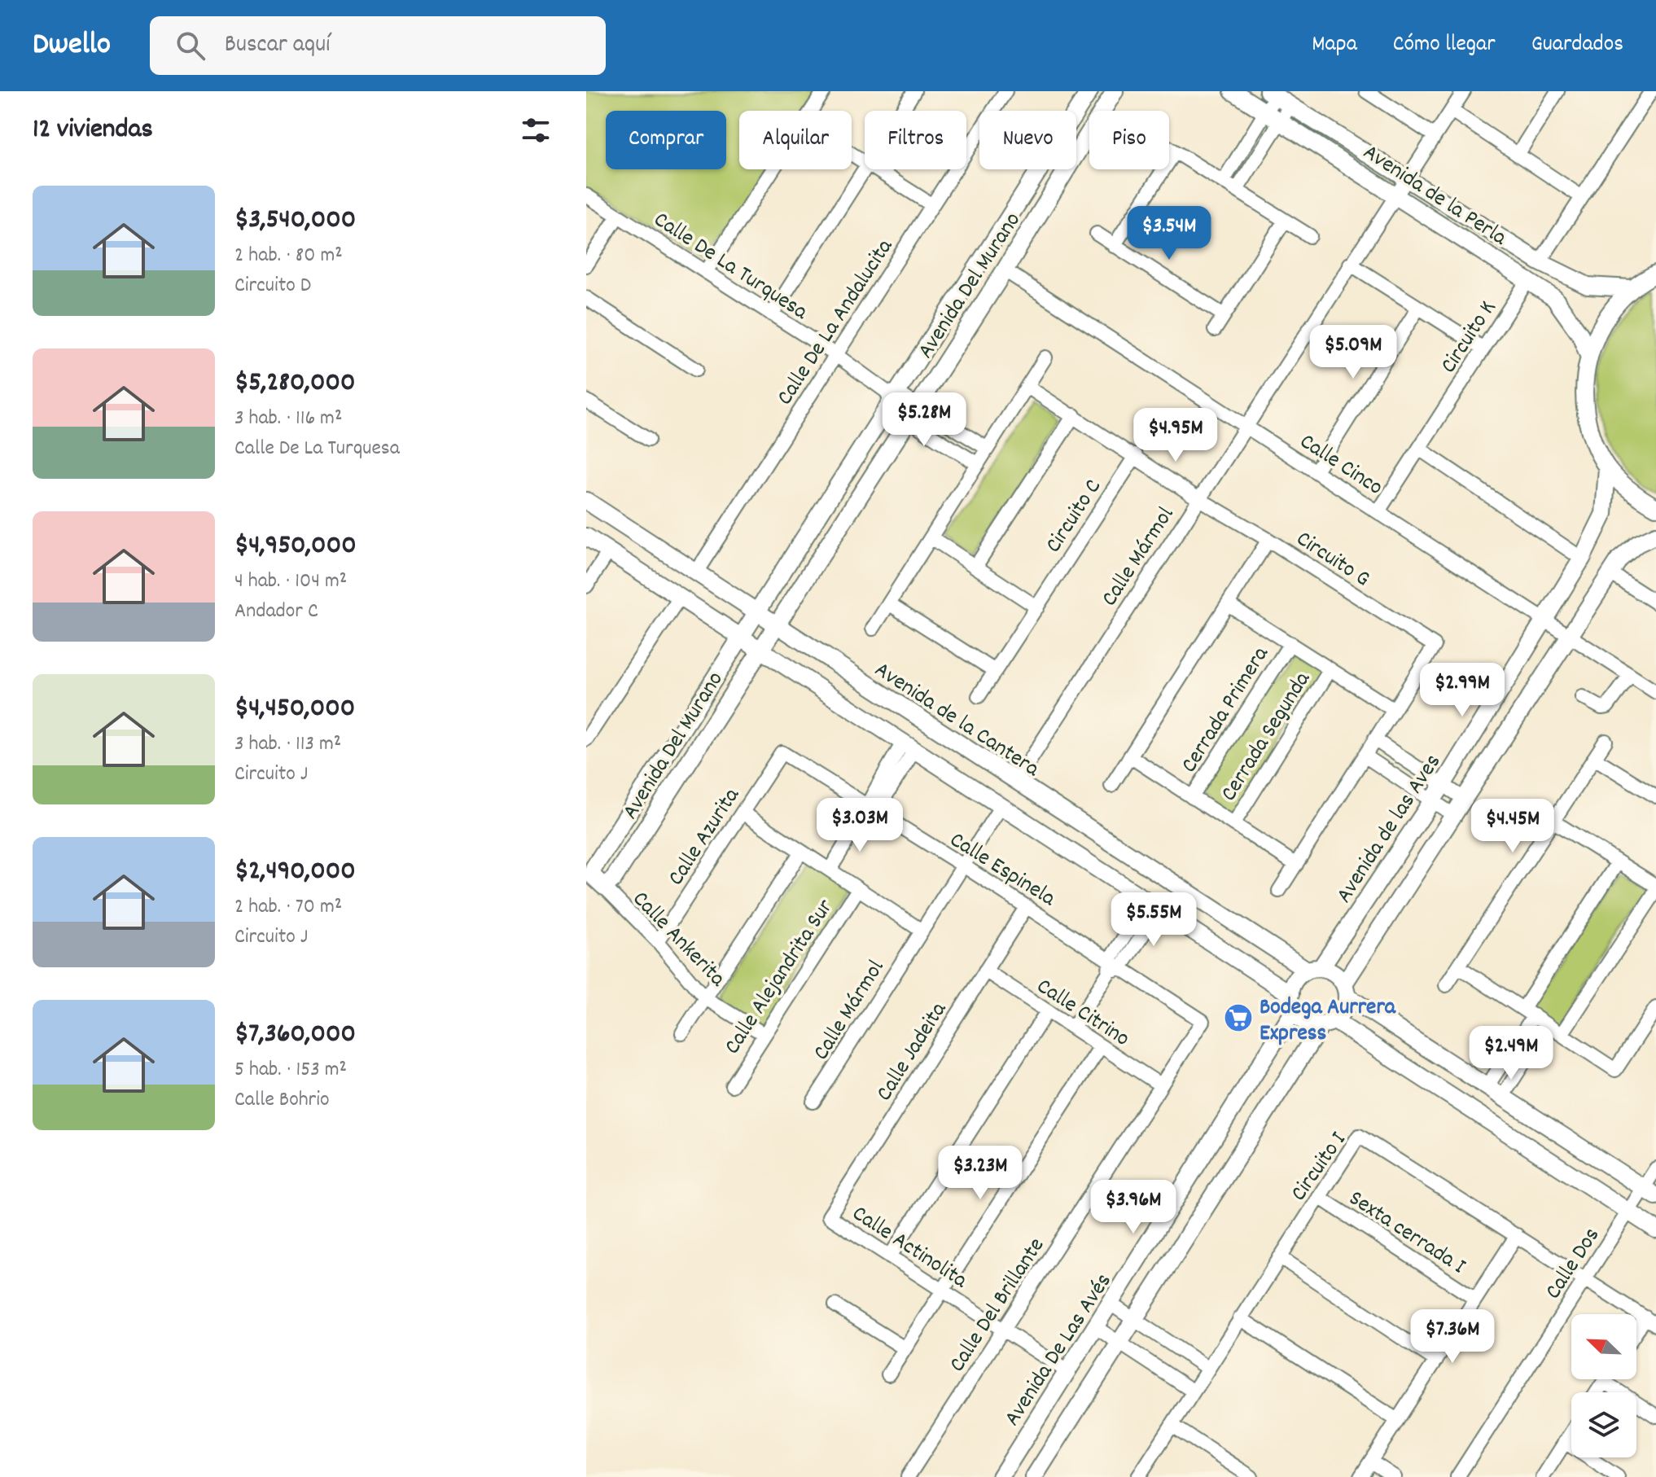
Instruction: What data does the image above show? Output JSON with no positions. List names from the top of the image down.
{
  "streets": {
    "street": [
      "Avenida de la Perla",
      "Calle De La Turquesa",
      "Avenida Del Murano",
      "Calle De La Andalucita",
      "Circuito K",
      "Calle Cinco",
      "Circuito C",
      "Calle Mármol",
      "Circuito G",
      "Cerrada Primera",
      "Avenida de la Cantera",
      "Cerrada Segunda",
      "Avenida de las Aves",
      "Calle Azurita",
      "Calle Espinela",
      "Calle Ankerita",
      "Calle Alejandrita Sur",
      "Calle Citrino",
      "Calle Jadeita",
      "Circuito I",
      "Sexta cerrada I",
      "Calle Actinolita",
      "Calle Dos",
      "Calle Del Brillante",
      "Avenida De Las Avés"
    ]
  },
  "crossings": [
    ["Avenida de la Perla", "Circuito K"],
    ["Avenida de la Perla", "Calle Mármol"],
    ["Calle De La Turquesa", "Avenida Del Murano"],
    ["Calle De La Turquesa", "Calle De La Andalucita"],
    ["Avenida Del Murano", "Calle Cinco"],
    ["Avenida Del Murano", "Avenida de la Cantera"],
    ["Avenida Del Murano", "Calle Ankerita"],
    ["Calle De La Andalucita", "Avenida de la Cantera"],
    ["Circuito K", "Calle Cinco"],
    ["Calle Cinco", "Calle Mármol"],
    ["Calle Cinco", "Avenida de las Aves"],
    ["Calle Mármol", "Avenida de la Cantera"],
    ["Calle Mármol", "Calle Espinela"],
    ["Avenida de la Cantera", "Avenida de las Aves"],
    ["Avenida de la Cantera", "Avenida De Las Avés"],
    ["Avenida de las Aves", "Avenida De Las Avés"],
    ["Calle Azurita", "Calle Espinela"],
    ["Calle Azurita", "Calle Ankerita"],
    ["Calle Espinela", "Calle Jadeita"],
    ["Calle Espinela", "Calle Del Brillante"],
    ["Calle Ankerita", "Calle Alejandrita Sur"],
    ["Calle Citrino", "Calle Jadeita"],
    ["Calle Citrino", "Calle Del Brillante"],
    ["Calle Jadeita", "Calle Actinolita"],
    ["Circuito I", "Sexta cerrada I"],
    ["Circuito I", "Calle Dos"],
    ["Calle Actinolita", "Calle Del Brillante"],
    ["Calle Actinolita", "Avenida De Las Avés"]
  ],
  "places": {
    "supermarket": ["Bodega Aurrera Express"]
  },
  "north": "top left",
  "page": {
    "header": "Dwello",
    "search": "Buscar aquí",
    "nav": ["Mapa", "Cómo llegar", "Guardados"],
    "heading": "12 viviendas",
    "chip": [
      "Comprar",
      "Alquilar",
      "Filtros",
      "Nuevo",
      "Piso"
    ],
    "list": [
      {
        "name": "$3,540,000",
        "note": "2 hab. · 80 m² · Circuito D"
      },
      {
        "name": "$5,280,000",
        "note": "3 hab. · 116 m² · Calle De La Turquesa"
      },
      {
        "name": "$4,950,000",
        "note": "4 hab. · 104 m² · Andador C"
      },
      {
        "name": "$4,450,000",
        "note": "3 hab. · 113 m² · Circuito J"
      },
      {
        "name": "$2,490,000",
        "note": "2 hab. · 70 m² · Circuito J"
      },
      {
        "name": "$7,360,000",
        "note": "5 hab. · 153 m² · Calle Bohrio"
      }
    ],
    "price": [
      "$3.54M",
      "$5.09M",
      "$5.28M",
      "$4.95M",
      "$2.99M",
      "$3.03M",
      "$4.45M",
      "$5.55M",
      "$2.49M",
      "$3.23M",
      "$3.96M",
      "$7.36M"
    ]
  }
}
